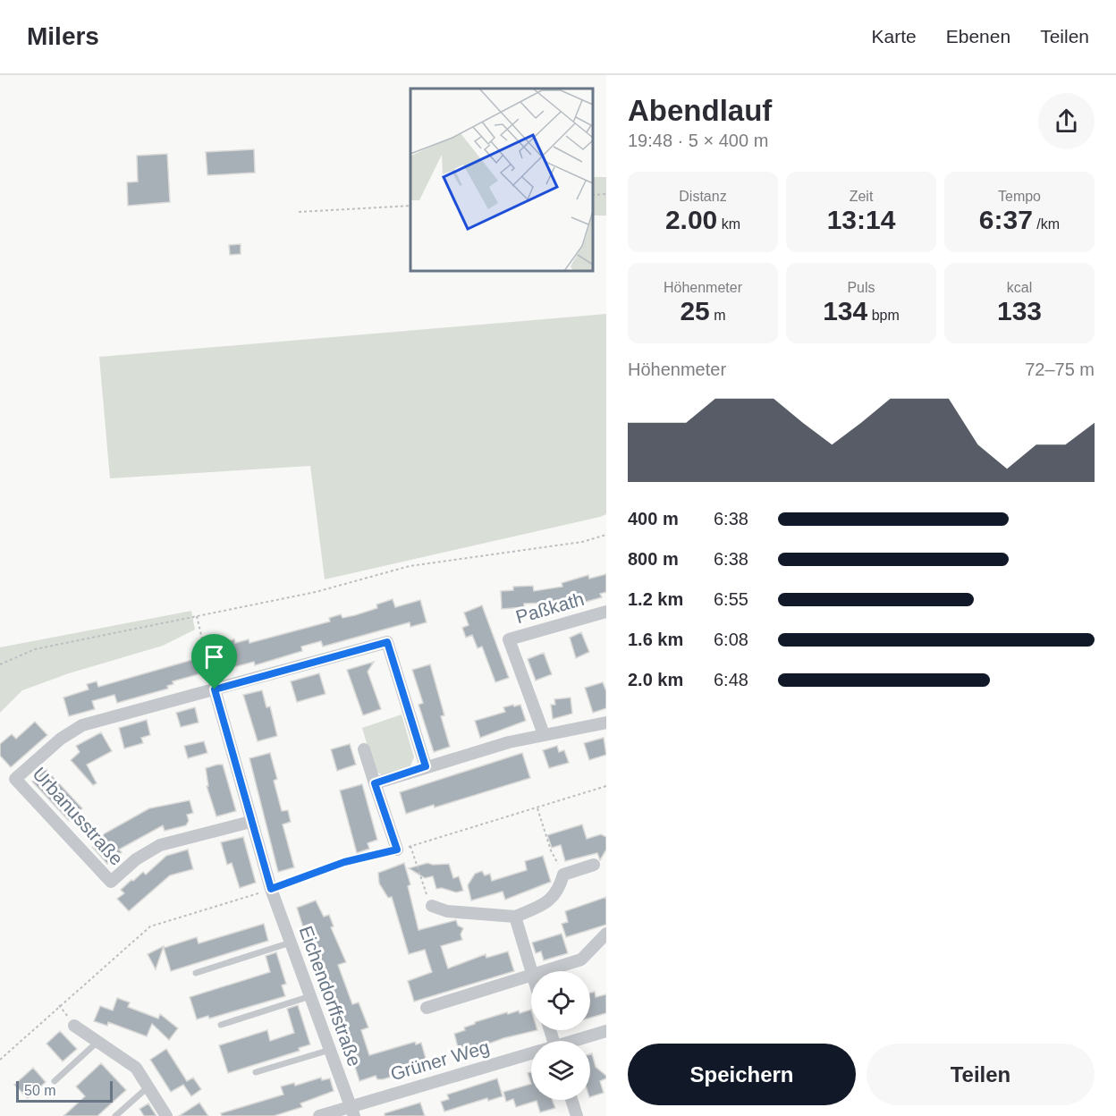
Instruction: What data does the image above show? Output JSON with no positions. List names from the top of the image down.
{
  "streets": {
    "street": [
      "Paßkath",
      "Urbanusstraße",
      "Eichendorffstraße",
      "Grüner Weg"
    ]
  },
  "crossings": [
    ["Eichendorffstraße", "Grüner Weg"]
  ],
  "scale_bar": "50 m",
  "page": {
    "header": "Milers",
    "nav": ["Karte", "Ebenen", "Teilen"],
    "heading": ["Abendlauf", "19:48 · 5 × 400 m"],
    "stats": [
      ["Distanz", "2.00 km"],
      ["Zeit", "13:14"],
      ["Tempo", "6:37 /km"],
      ["Höhenmeter", "25 m"],
      ["Puls", "134 bpm"],
      ["kcal", "133"]
    ],
    "chart": ["Höhenmeter", "72–75 m"],
    "list": [
      {
        "name": "400 m",
        "note": "6:38"
      },
      {
        "name": "800 m",
        "note": "6:38"
      },
      {
        "name": "1.2 km",
        "note": "6:55"
      },
      {
        "name": "1.6 km",
        "note": "6:08"
      },
      {
        "name": "2.0 km",
        "note": "6:48"
      }
    ],
    "buttons": ["Speichern", "Teilen"],
    "scale": "50 m"
  }
}
